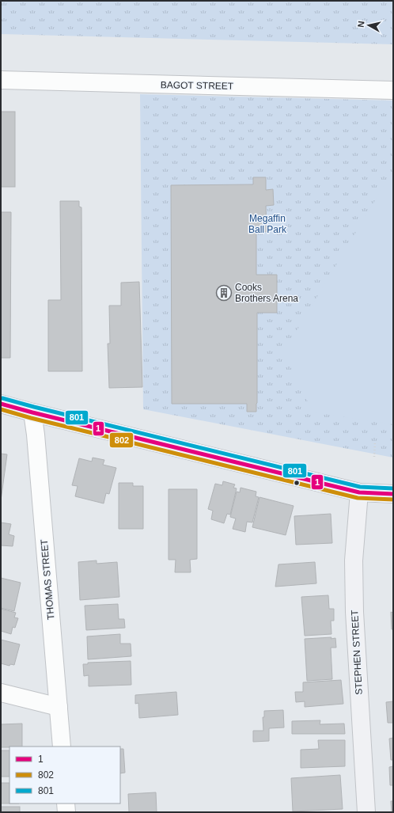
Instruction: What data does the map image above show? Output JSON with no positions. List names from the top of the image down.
{
  "streets": {
    "main road": ["STEPHEN STREET"],
    "street": ["BAGOT STREET", "THOMAS STREET"]
  },
  "parks": ["Megaffin Ball Park"],
  "places": {
    "building": ["Cooks Brothers Arena"]
  },
  "lines": ["transit line 801", "transit line 1", "transit line 802"],
  "legend": ["1", "802", "801"],
  "north": "left"
}
